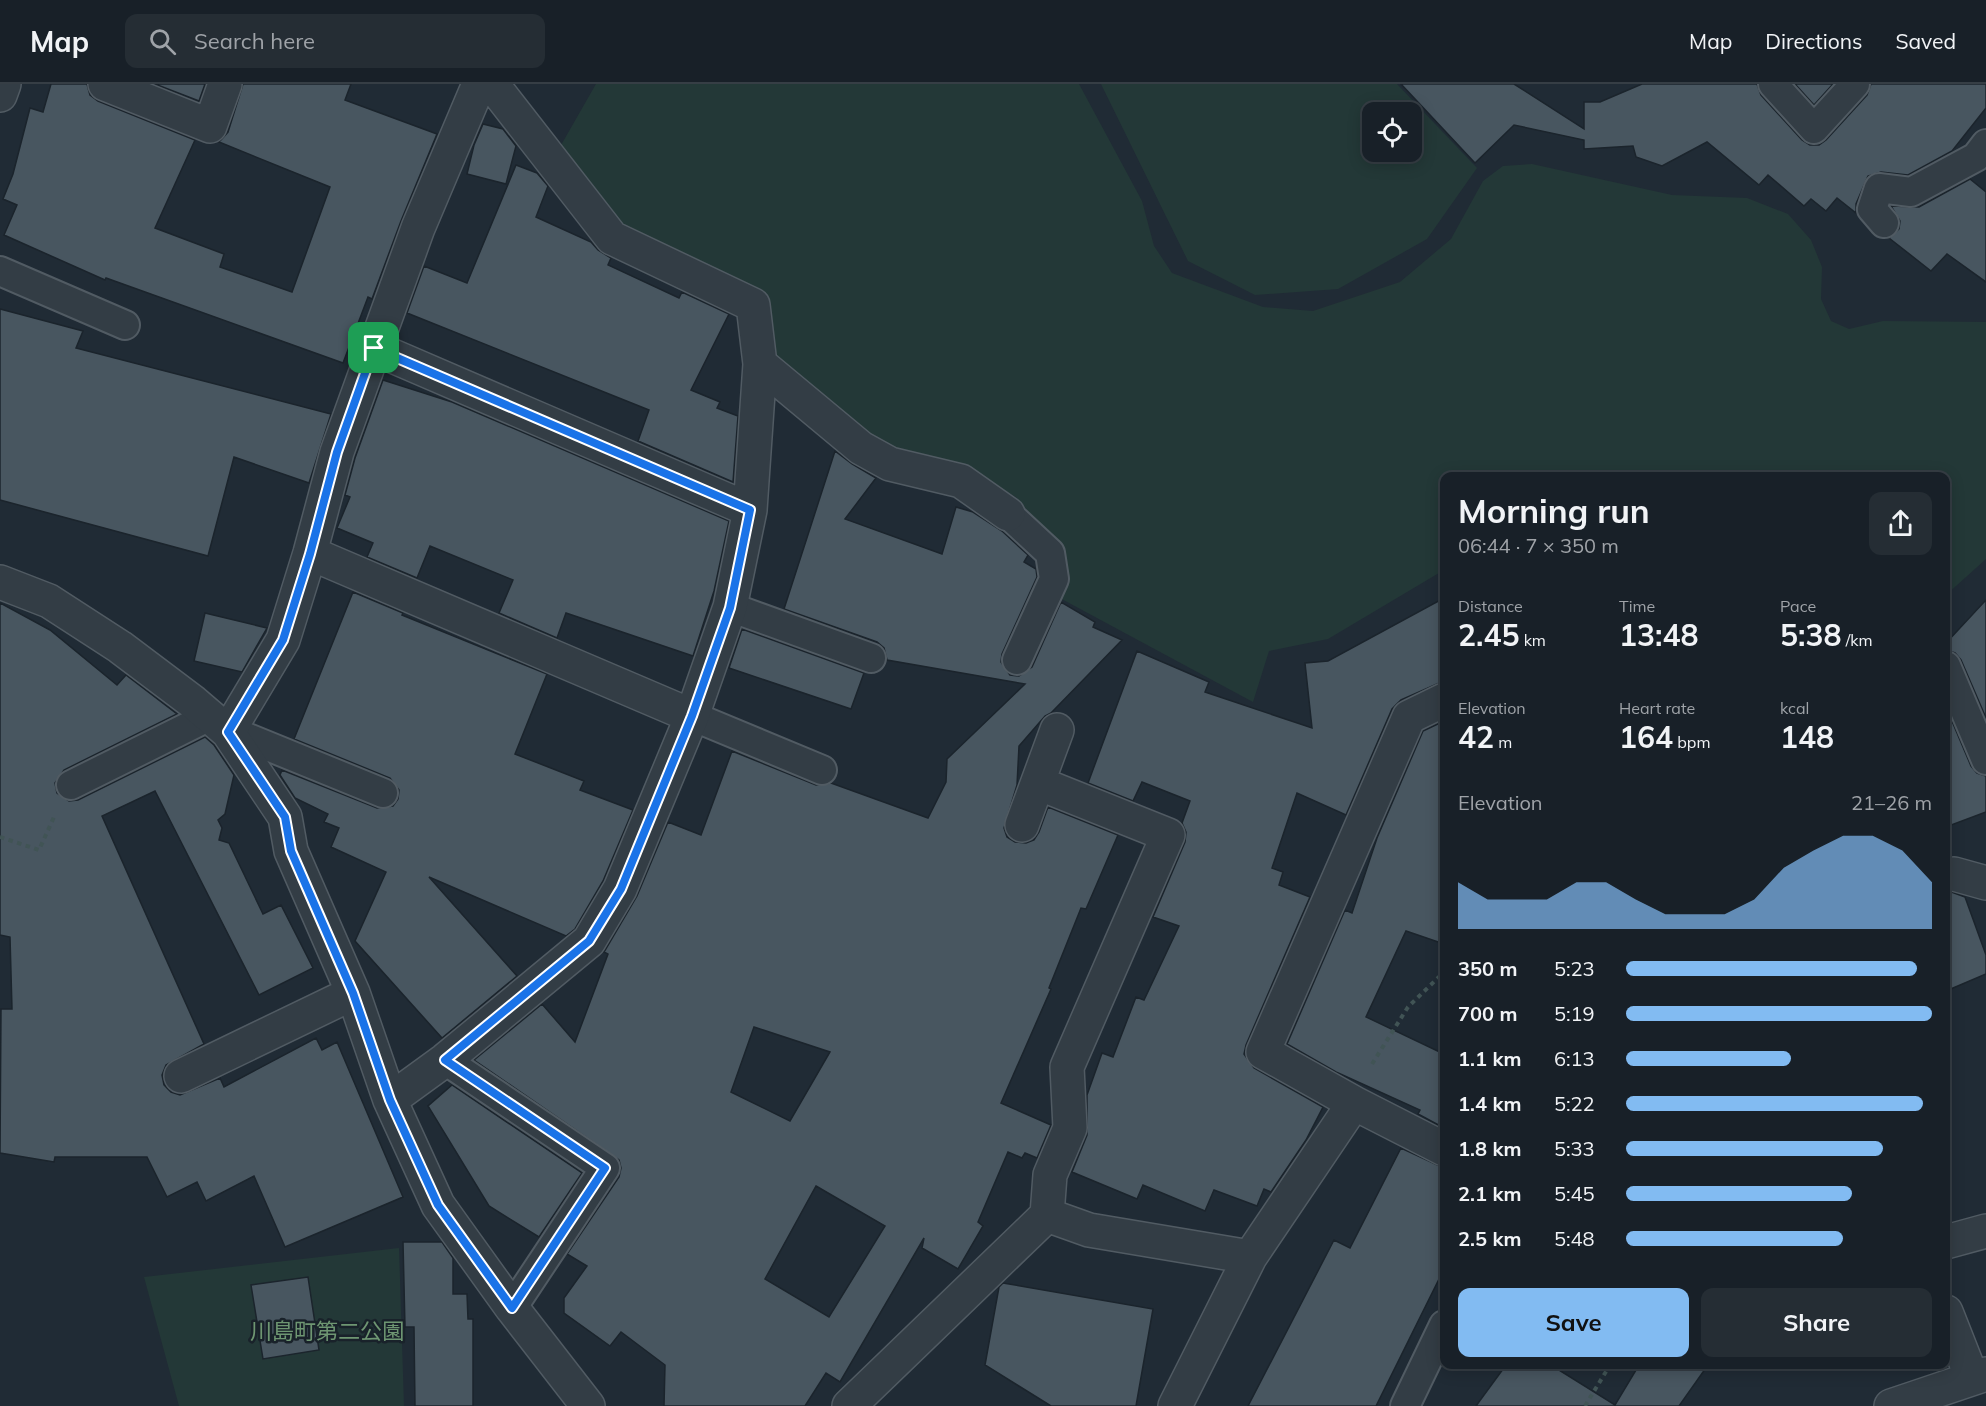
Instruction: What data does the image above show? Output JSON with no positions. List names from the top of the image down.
{
  "parks": ["川島町第二公園"],
  "page": {
    "header": "Map",
    "search": "Search here",
    "nav": ["Map", "Directions", "Saved"],
    "heading": ["Morning run", "06:44 · 7 × 350 m"],
    "stats": [
      ["Distance", "2.45 km"],
      ["Time", "13:48"],
      ["Pace", "5:38 /km"],
      ["Elevation", "42 m"],
      ["Heart rate", "164 bpm"],
      ["kcal", "148"]
    ],
    "chart": ["Elevation", "21–26 m"],
    "list": [
      {
        "name": "350 m",
        "note": "5:23"
      },
      {
        "name": "700 m",
        "note": "5:19"
      },
      {
        "name": "1.1 km",
        "note": "6:13"
      },
      {
        "name": "1.4 km",
        "note": "5:22"
      },
      {
        "name": "1.8 km",
        "note": "5:33"
      },
      {
        "name": "2.1 km",
        "note": "5:45"
      },
      {
        "name": "2.5 km",
        "note": "5:48"
      }
    ],
    "buttons": ["Save", "Share"]
  }
}
